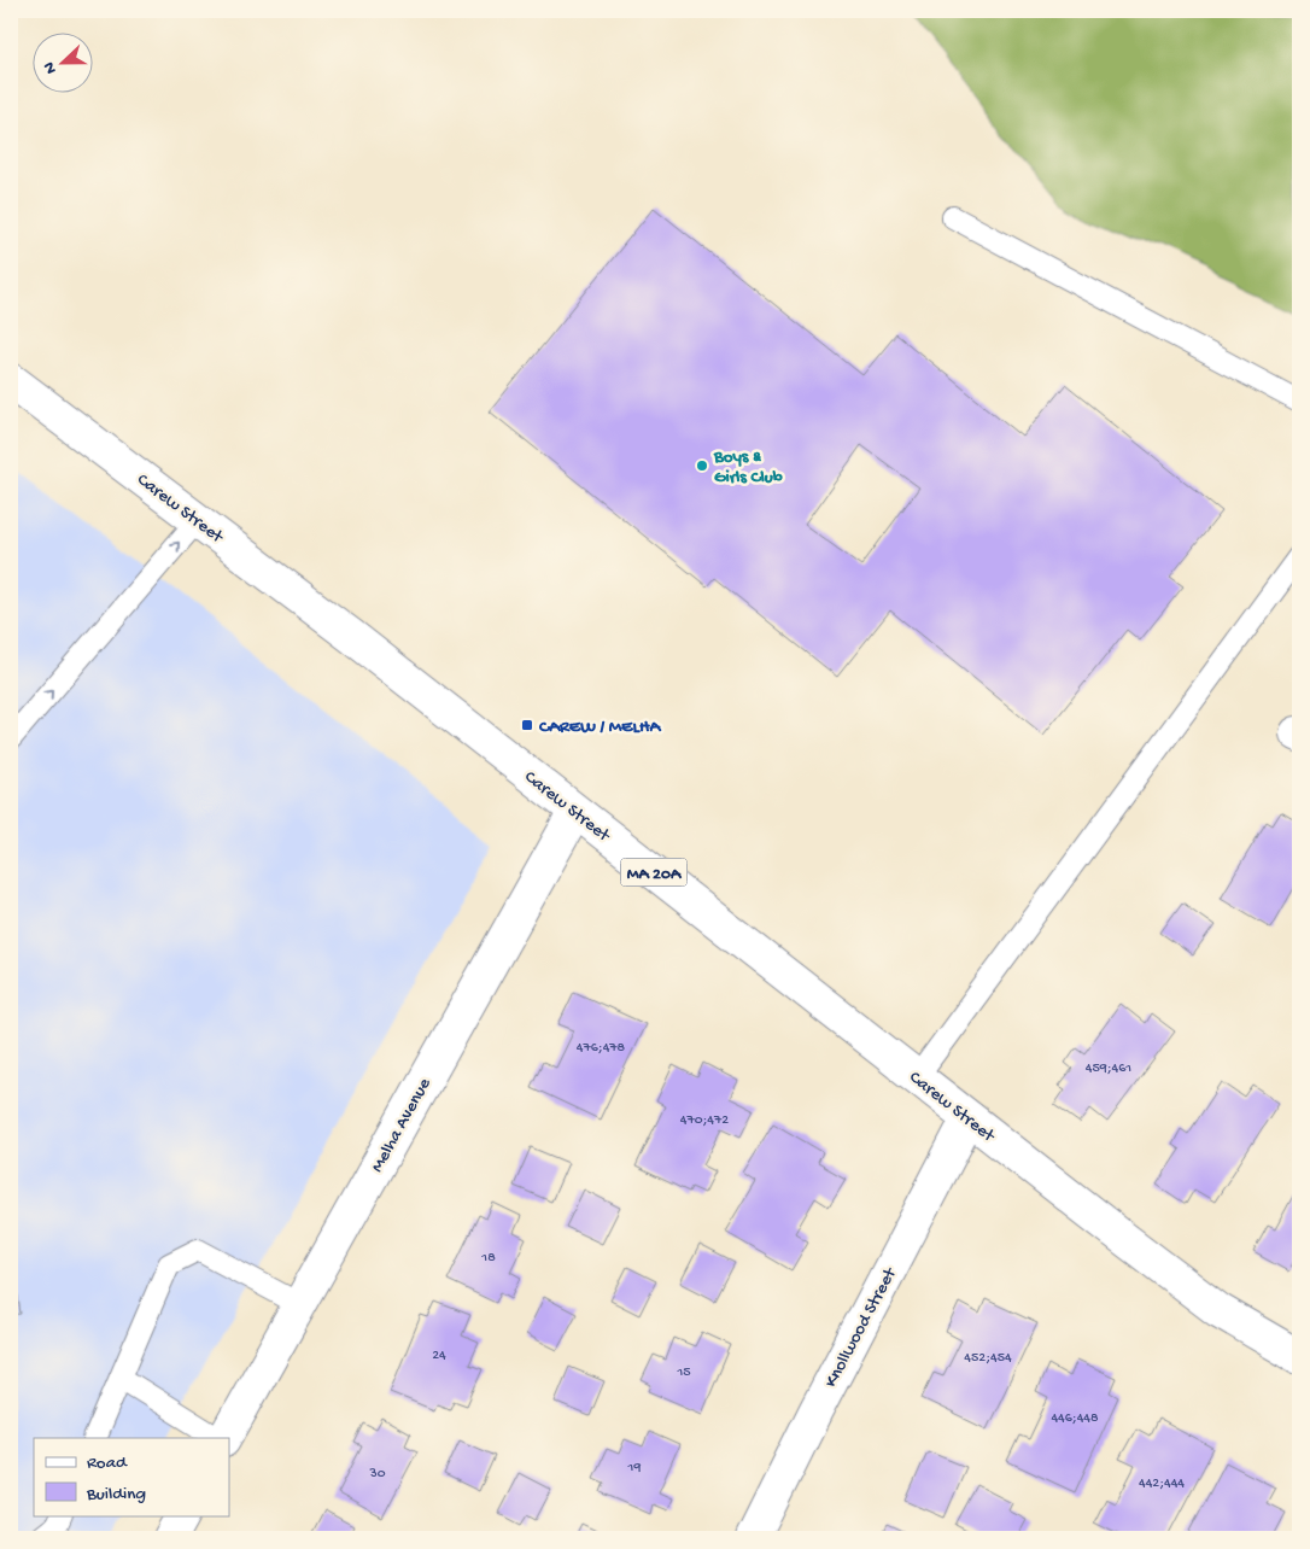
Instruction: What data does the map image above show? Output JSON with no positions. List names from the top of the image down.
{
  "streets": {
    "main road": [
      "Carew Street",
      "MA 20A",
      "Melha Avenue",
      "Knollwood Street"
    ]
  },
  "crossings": [
    ["Carew Street", "Melha Avenue"],
    ["Carew Street", "Knollwood Street"]
  ],
  "places": {
    "other": ["Boys & Girls Club"],
    "transit": ["CAREW / MELHA"]
  },
  "house_numbers": [
    "476;478",
    "459;461",
    "470;472",
    "18",
    "24",
    "452;454",
    "15",
    "446;448",
    "19",
    "30",
    "442;444"
  ],
  "legend": ["Road", "Building"],
  "north": "left"
}
